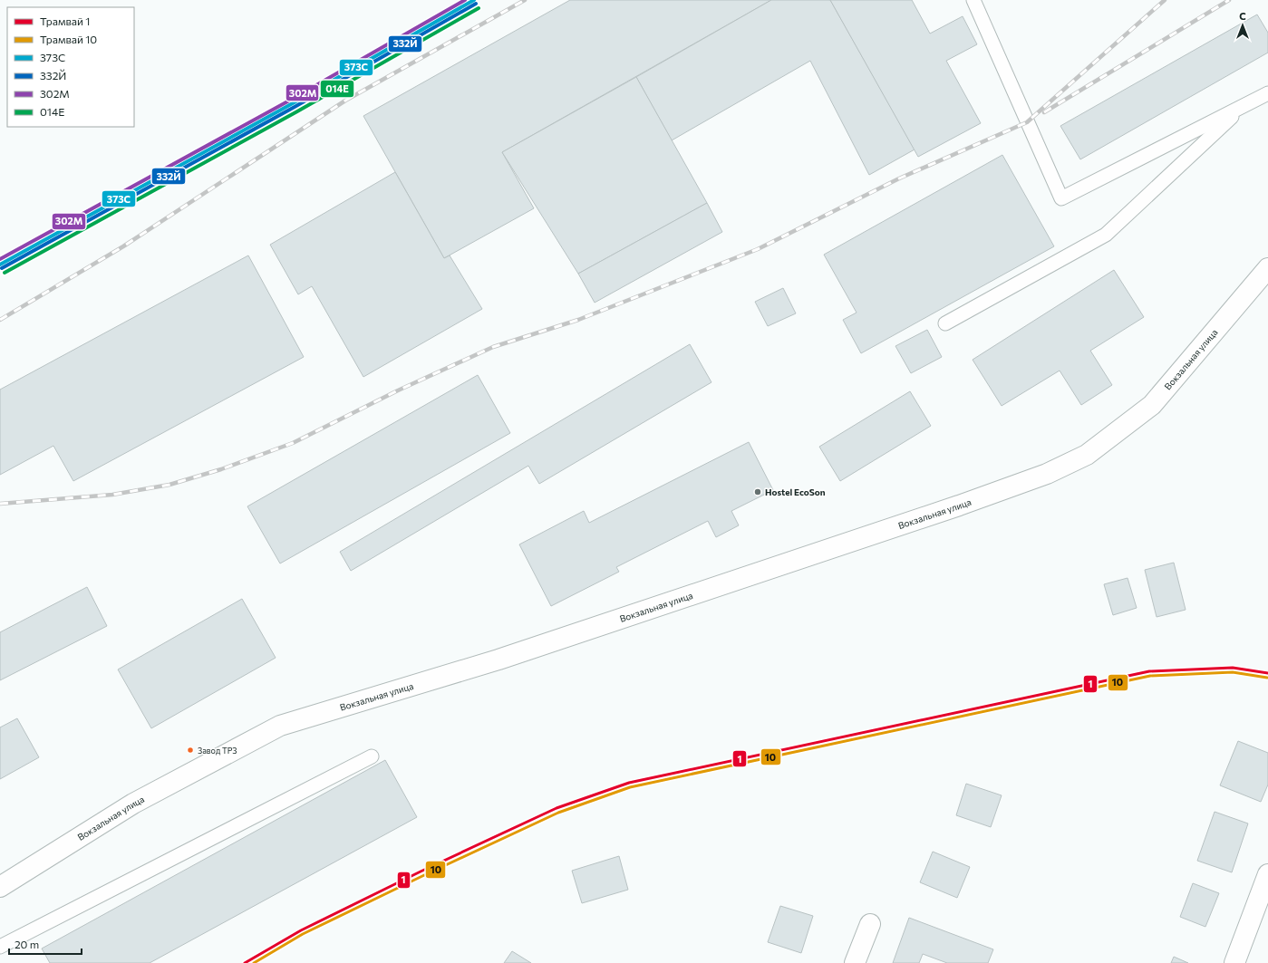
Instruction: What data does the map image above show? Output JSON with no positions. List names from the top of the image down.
{
  "streets": {
    "street": ["Вокзальная улица"]
  },
  "places": ["Hostel EcoSon", "Завод ТРЗ"],
  "lines": [
    "transit line 373C",
    "transit line 302М",
    "transit line 332Й",
    "transit line 014Е",
    "tram line 1",
    "tram line 10"
  ],
  "legend": [
    "Трамвай 1",
    "Трамвай 10",
    "373C",
    "332Й",
    "302М",
    "014Е"
  ],
  "scale_bar": "20 m",
  "north": "top"
}
